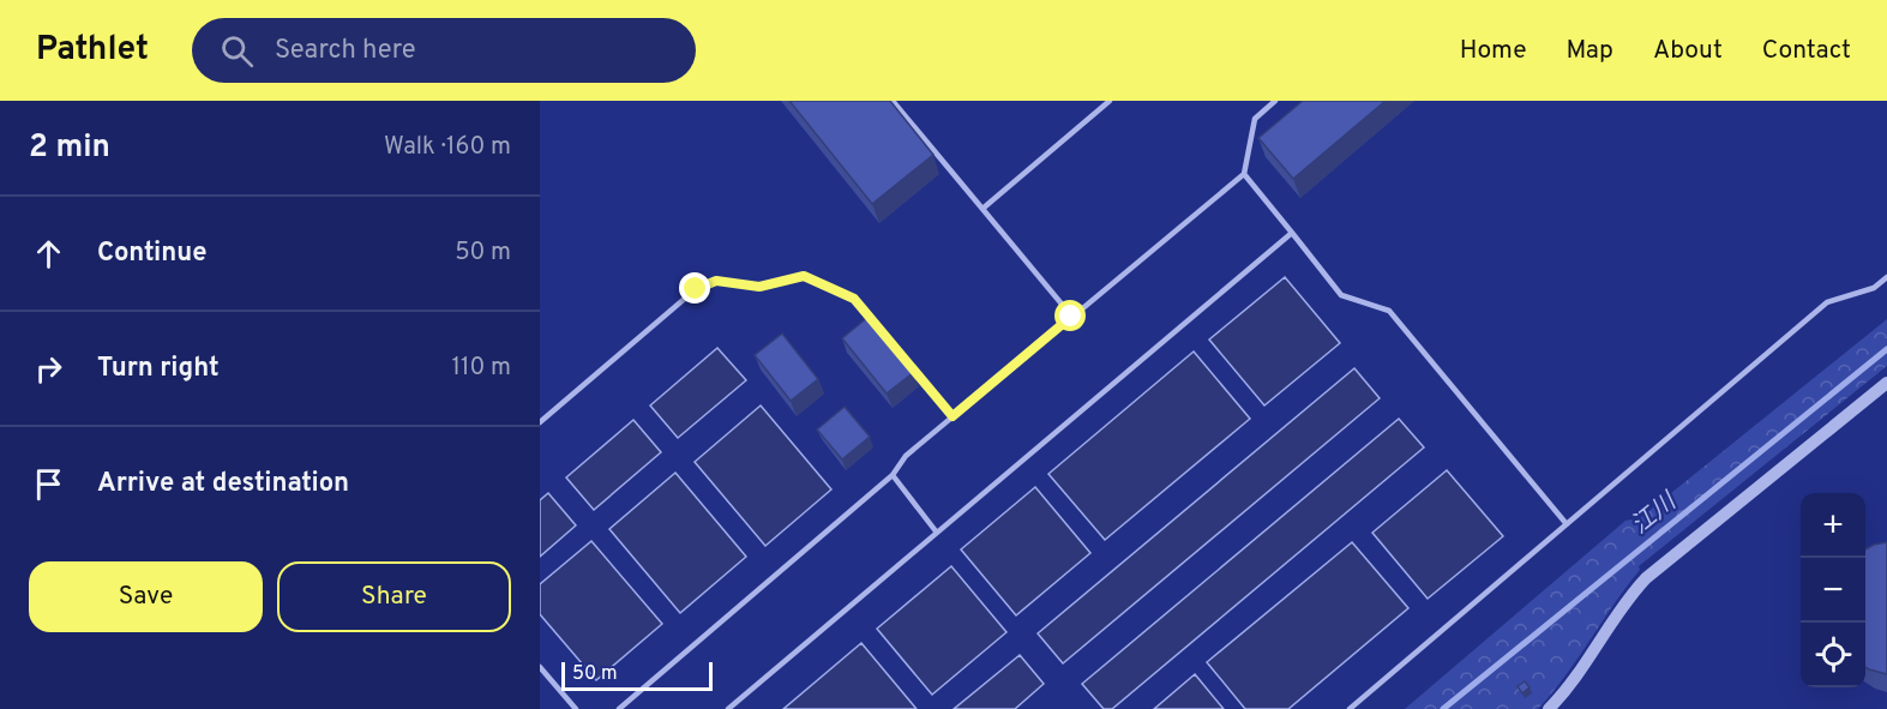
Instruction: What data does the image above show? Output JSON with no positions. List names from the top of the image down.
{
  "water": ["江川"],
  "scale_bar": "50 m",
  "page": {
    "header": "Pathlet",
    "search": "Search here",
    "nav": [
      "Home",
      "Map",
      "About",
      "Contact"
    ],
    "heading": ["2 min", "Walk · 160 m"],
    "list": [
      ["Continue", "50 m"],
      ["Turn right", "110 m"],
      "Arrive at destination"
    ],
    "map_buttons": ["+", "−"],
    "buttons": ["Save", "Share"],
    "scale": "50 m"
  }
}
